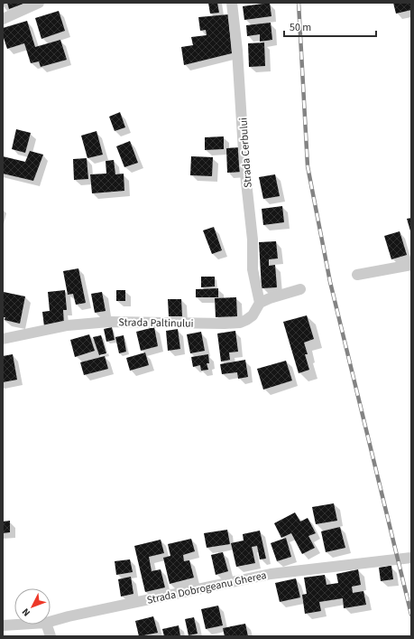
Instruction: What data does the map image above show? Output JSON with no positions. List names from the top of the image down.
{
  "streets": {
    "street": ["Strada Cerbului", "Strada Paltinului", "Strada Dobrogeanu Gherea"]
  },
  "crossings": [
    ["Strada Cerbului", "Strada Paltinului"]
  ],
  "scale_bar": "50 m",
  "north": "bottom left"
}
